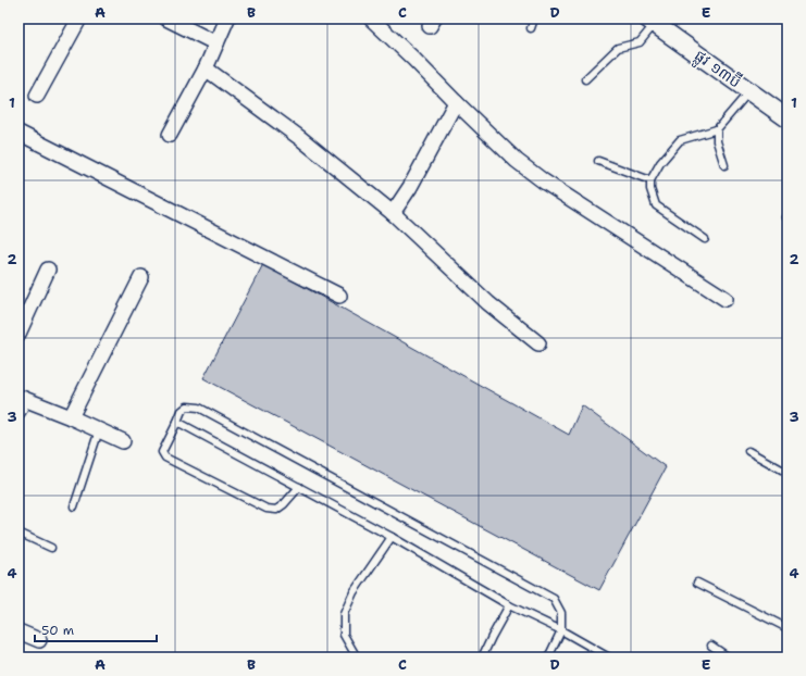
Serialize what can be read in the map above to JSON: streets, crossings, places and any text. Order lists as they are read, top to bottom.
{
  "streets": {
    "street": ["ផ្លូវ ១៣ប៊ី"]
  },
  "scale_bar": "50 m",
  "grid": {
    "columns": [
      "A",
      "B",
      "C",
      "D",
      "E"
    ],
    "rows": [
      "1",
      "2",
      "3",
      "4"
    ]
  }
}
